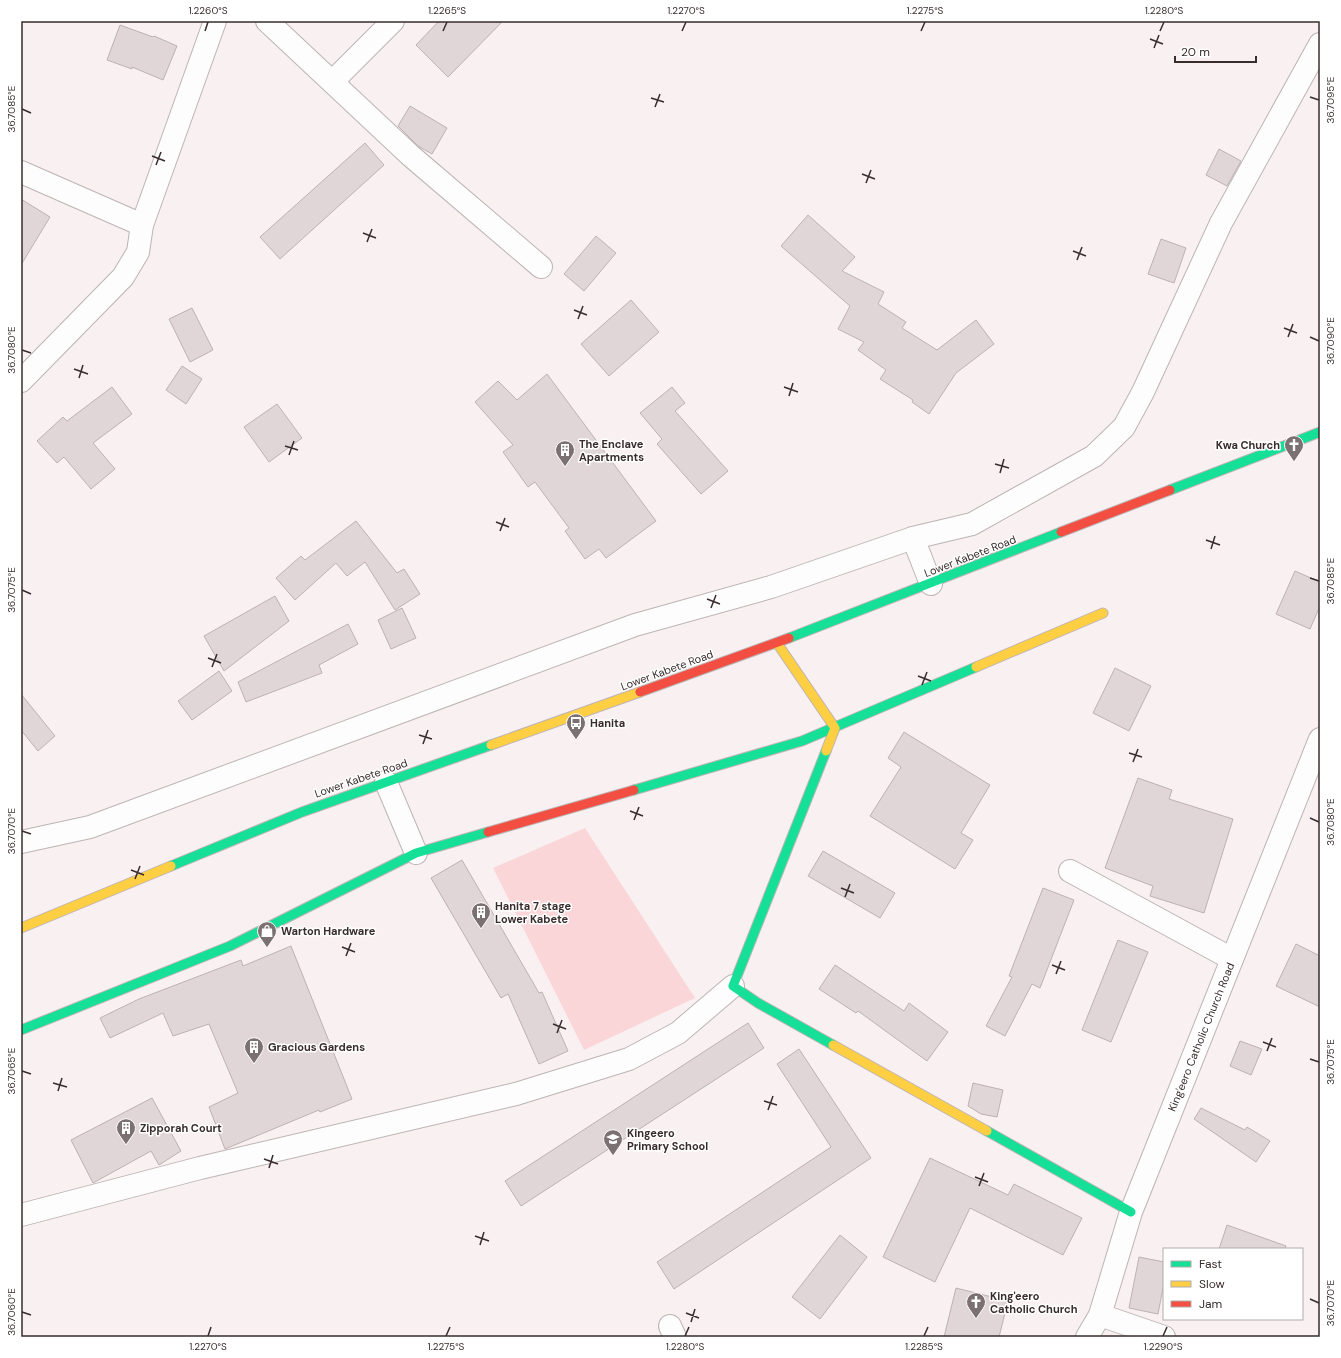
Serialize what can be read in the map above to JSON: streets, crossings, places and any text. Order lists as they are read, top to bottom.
{
  "streets": {
    "street": ["Lower Kabete Road", "King'eero Catholic Church Road"]
  },
  "places": {
    "church": ["Kwa Church", "King'eero Catholic Church"],
    "building": [
      "The Enclave Apartments",
      "Hanita 7 stage Lower Kabete",
      "Gracious Gardens",
      "Zipporah Court"
    ],
    "bus stop": ["Hanita"],
    "shop": ["Warton Hardware"],
    "school or university": ["Kingeero Primary School"]
  },
  "legend": ["Fast", "Slow", "Jam"],
  "scale_bar": "20 m",
  "coordinates": [
    "1.2260°S",
    "1.2265°S",
    "1.2270°S",
    "1.2275°S",
    "1.2280°S",
    "36.7095°E",
    "36.7085°E",
    "36.7090°E",
    "36.7080°E",
    "36.7075°E",
    "36.7070°E",
    "36.7065°E",
    "36.7060°E",
    "1.2285°S",
    "1.2290°S"
  ]
}
